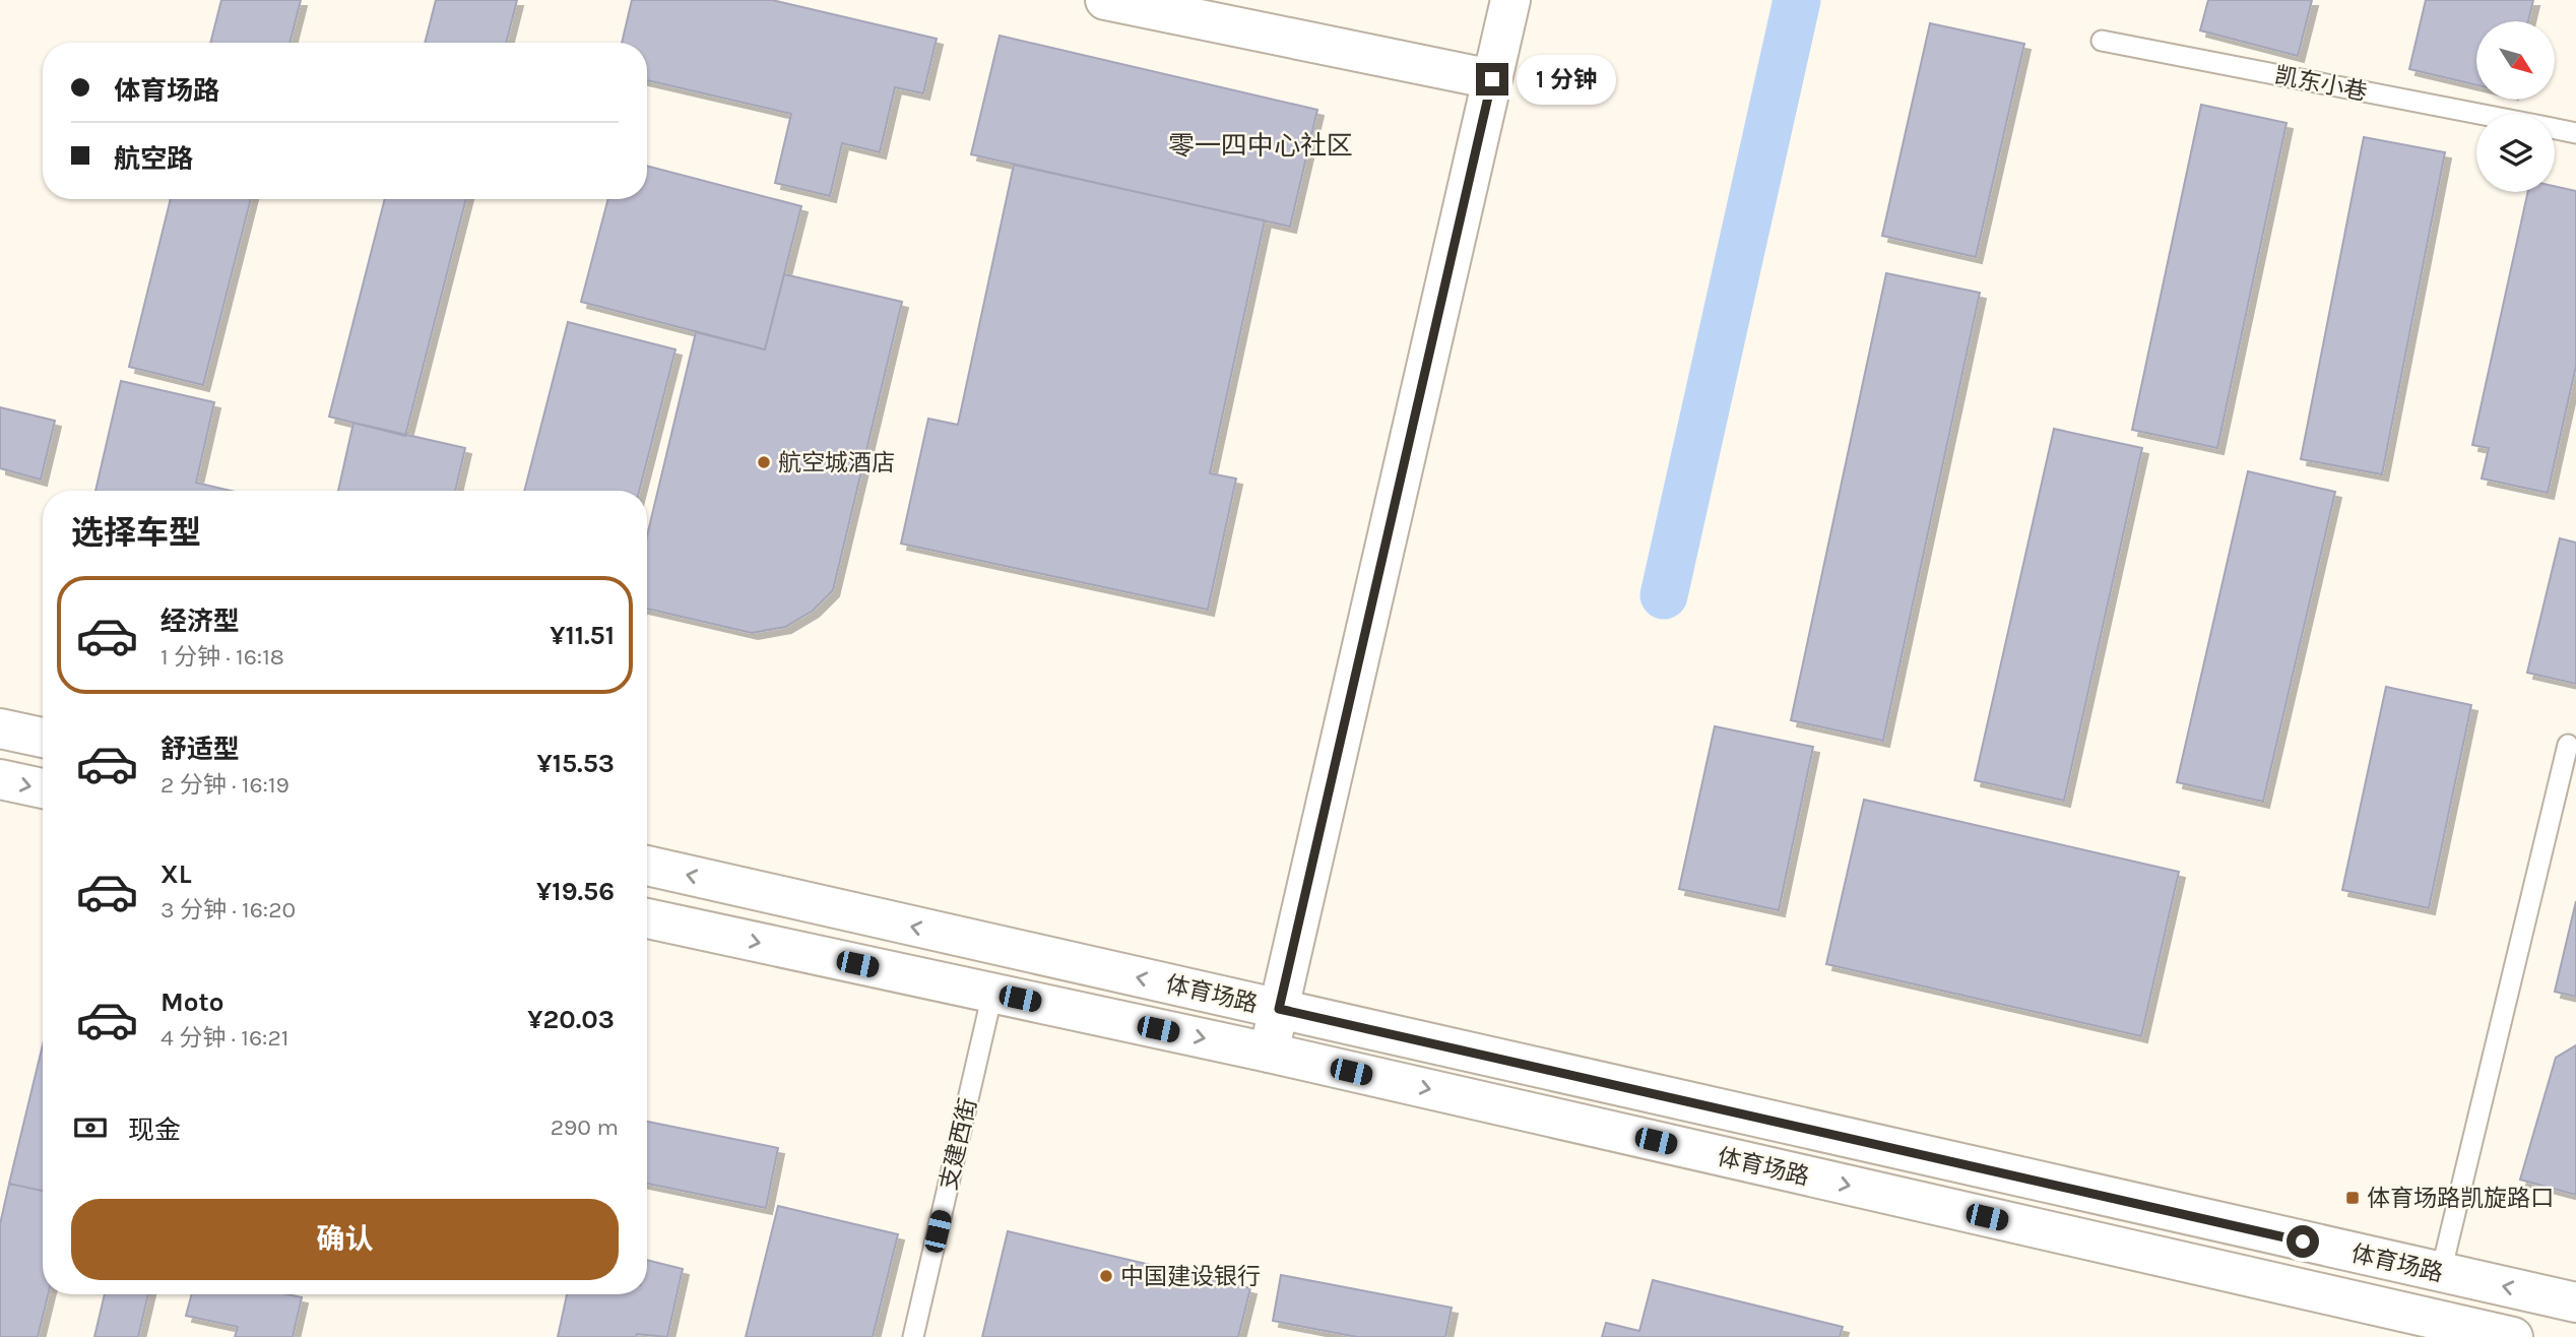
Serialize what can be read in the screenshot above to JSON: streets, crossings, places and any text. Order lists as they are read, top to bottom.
{
  "streets": {
    "main road": ["体育场路"],
    "lane": ["凯东小巷", "支建西街"]
  },
  "crossings": [
    ["体育场路", "支建西街"]
  ],
  "districts": ["零一四中心社区"],
  "places": {
    "other": ["航空城酒店", "中国建设银行"],
    "transit": ["体育场路凯旋路口"]
  },
  "north": "bottom right",
  "page": {
    "banner": ["体育场路", "航空路"],
    "bubble": "1 分钟",
    "heading": "选择车型",
    "list": [
      {
        "name": "经济型",
        "note": "1 分钟 · 16:18",
        "value": "¥11.51"
      },
      {
        "name": "舒适型",
        "note": "2 分钟 · 16:19",
        "value": "¥15.53"
      },
      {
        "name": "XL",
        "note": "3 分钟 · 16:20",
        "value": "¥19.56"
      },
      {
        "name": "Moto",
        "note": "4 分钟 · 16:21",
        "value": "¥20.03"
      }
    ],
    "pay": ["现金", "290 m"],
    "buttons": "确认"
  }
}
